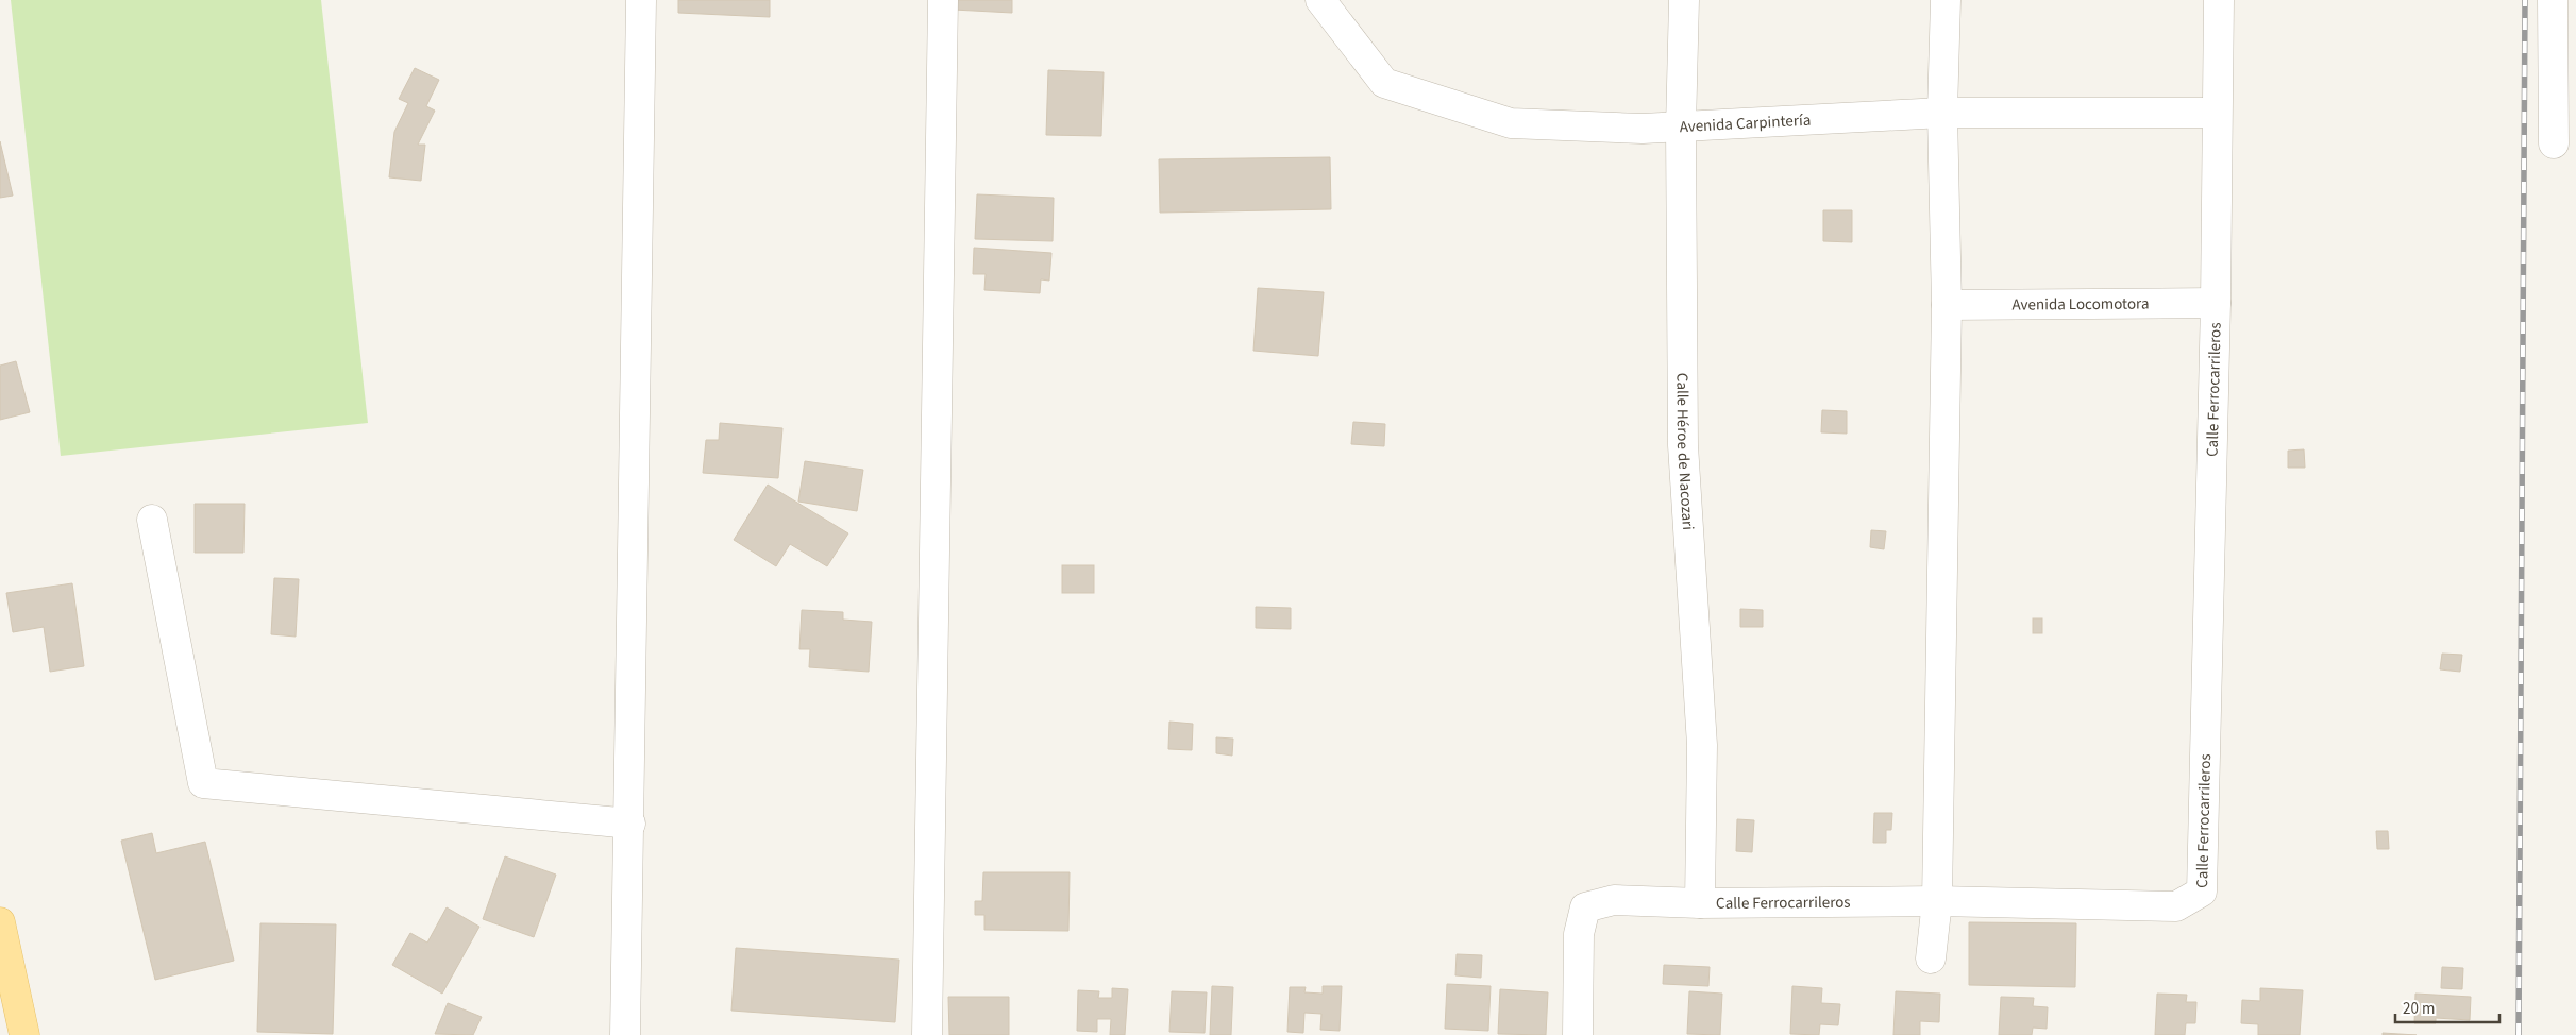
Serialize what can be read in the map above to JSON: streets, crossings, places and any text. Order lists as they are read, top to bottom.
{
  "streets": {
    "street": [
      "Avenida Carpintería",
      "Avenida Locomotora",
      "Calle Ferrocarrileros",
      "Calle Héroe de Nacozari"
    ]
  },
  "crossings": [
    ["Avenida Carpintería", "Calle Ferrocarrileros"],
    ["Avenida Carpintería", "Calle Héroe de Nacozari"],
    ["Avenida Locomotora", "Calle Ferrocarrileros"],
    ["Calle Ferrocarrileros", "Calle Héroe de Nacozari"]
  ],
  "scale_bar": "20 m"
}
